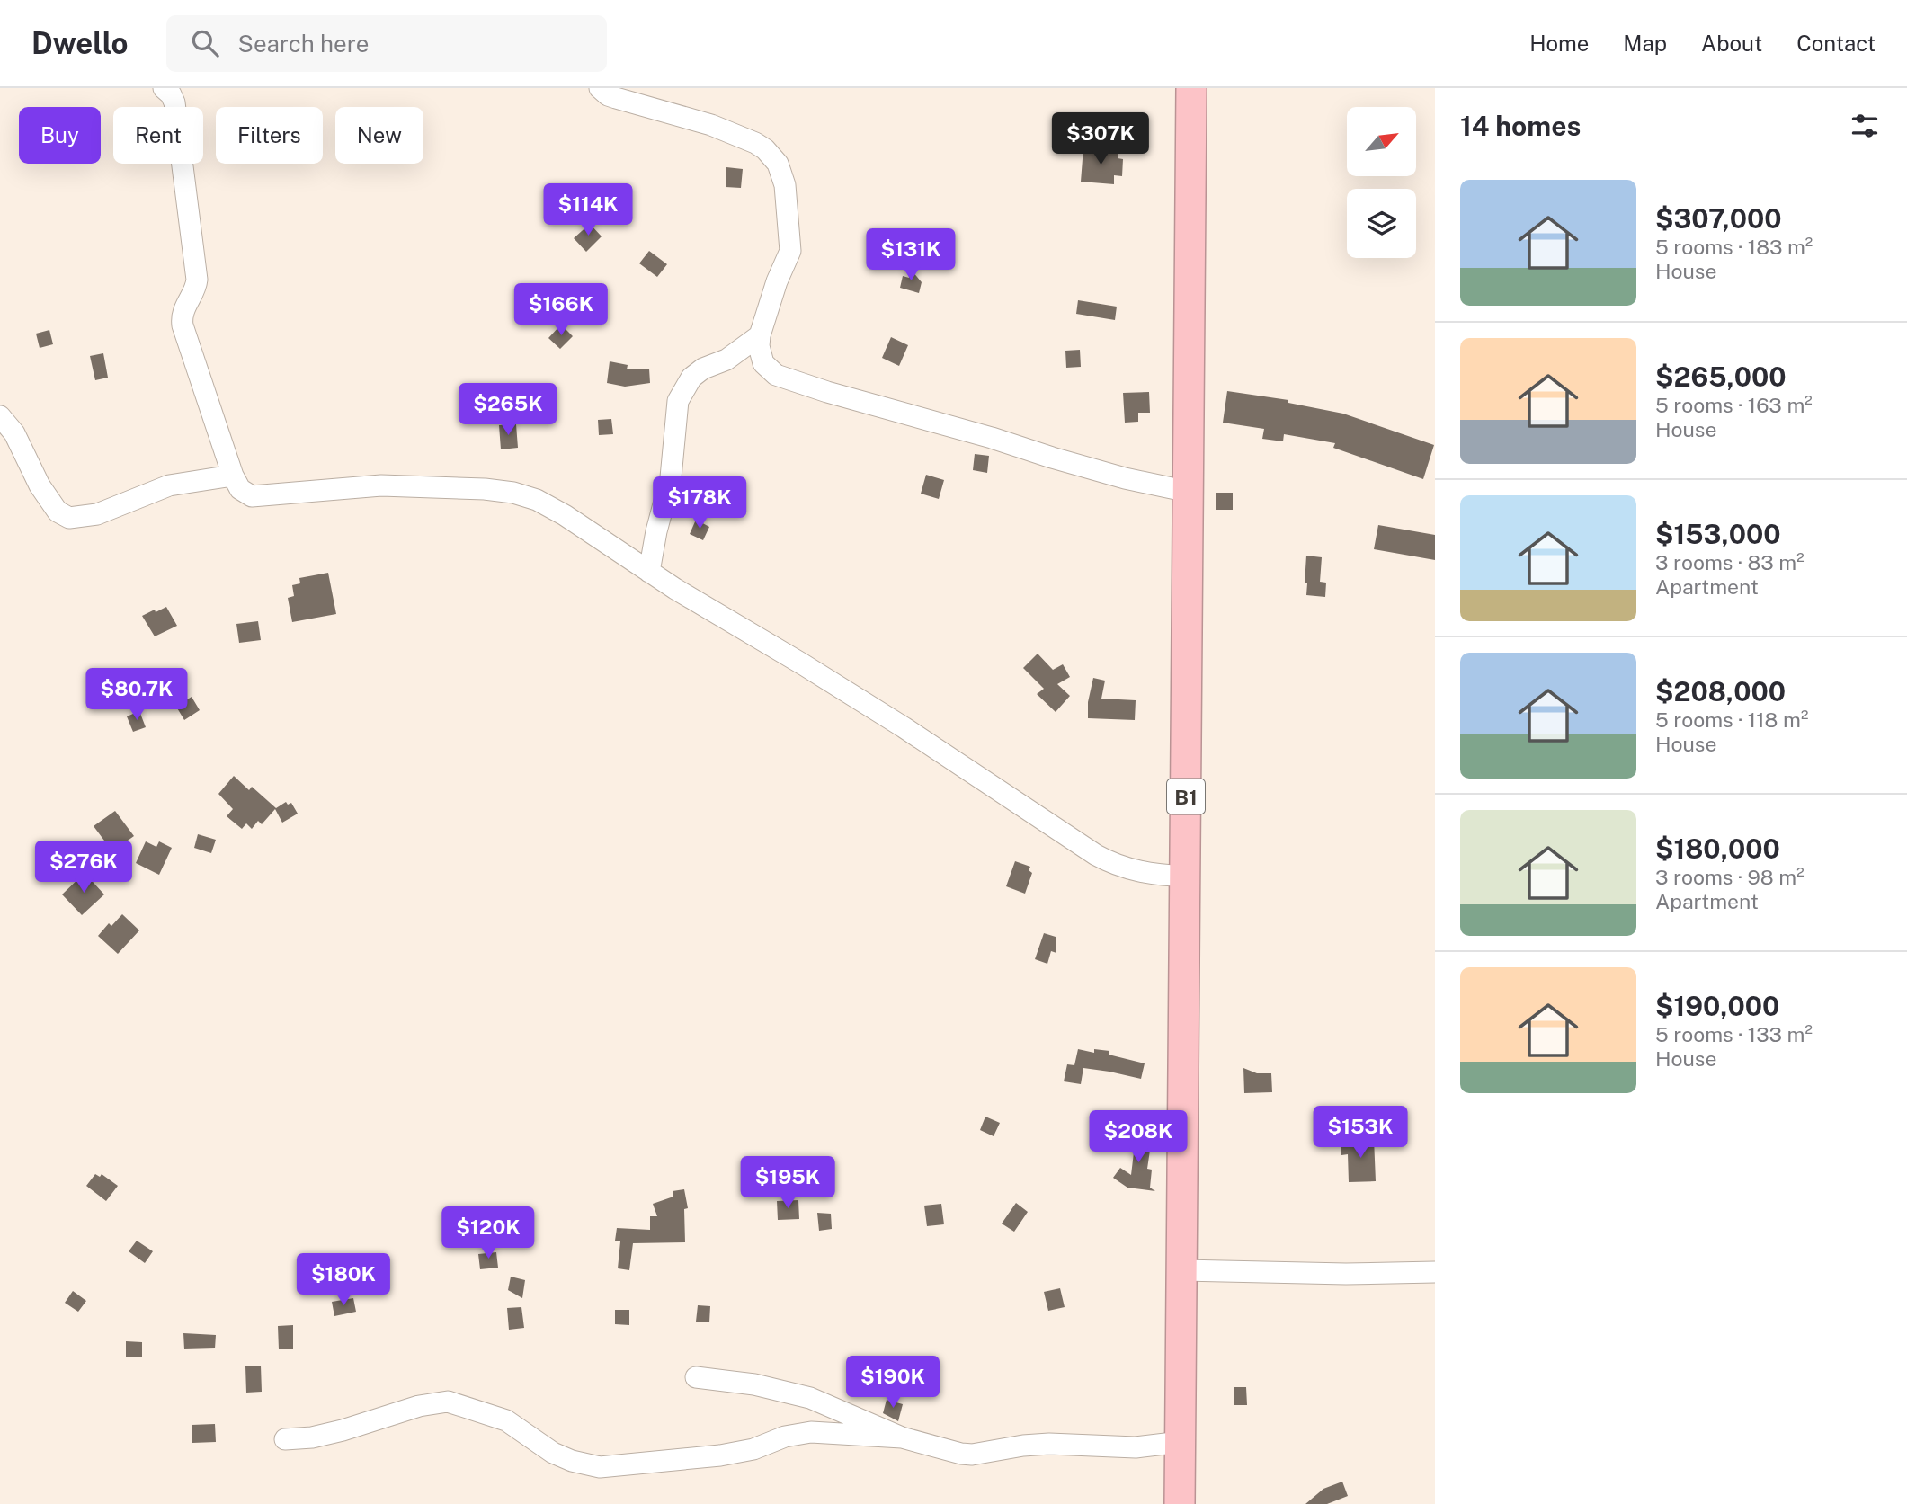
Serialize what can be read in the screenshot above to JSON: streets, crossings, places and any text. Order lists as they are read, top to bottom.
{
  "streets": {
    "highway": ["B1"]
  },
  "north": "top right",
  "page": {
    "header": "Dwello",
    "search": "Search here",
    "nav": [
      "Home",
      "Map",
      "About",
      "Contact"
    ],
    "heading": "14 homes",
    "chip": [
      "Buy",
      "Rent",
      "Filters",
      "New"
    ],
    "price": [
      "$307K",
      "$114K",
      "$131K",
      "$166K",
      "$265K",
      "$178K",
      "$80.7K",
      "$276K",
      "$153K",
      "$208K",
      "$195K",
      "$120K",
      "$180K",
      "$190K"
    ],
    "list": [
      {
        "name": "$307,000",
        "note": "5 rooms · 183 m² · House"
      },
      {
        "name": "$265,000",
        "note": "5 rooms · 163 m² · House"
      },
      {
        "name": "$153,000",
        "note": "3 rooms · 83 m² · Apartment"
      },
      {
        "name": "$208,000",
        "note": "5 rooms · 118 m² · House"
      },
      {
        "name": "$180,000",
        "note": "3 rooms · 98 m² · Apartment"
      },
      {
        "name": "$190,000",
        "note": "5 rooms · 133 m² · House"
      }
    ]
  }
}
